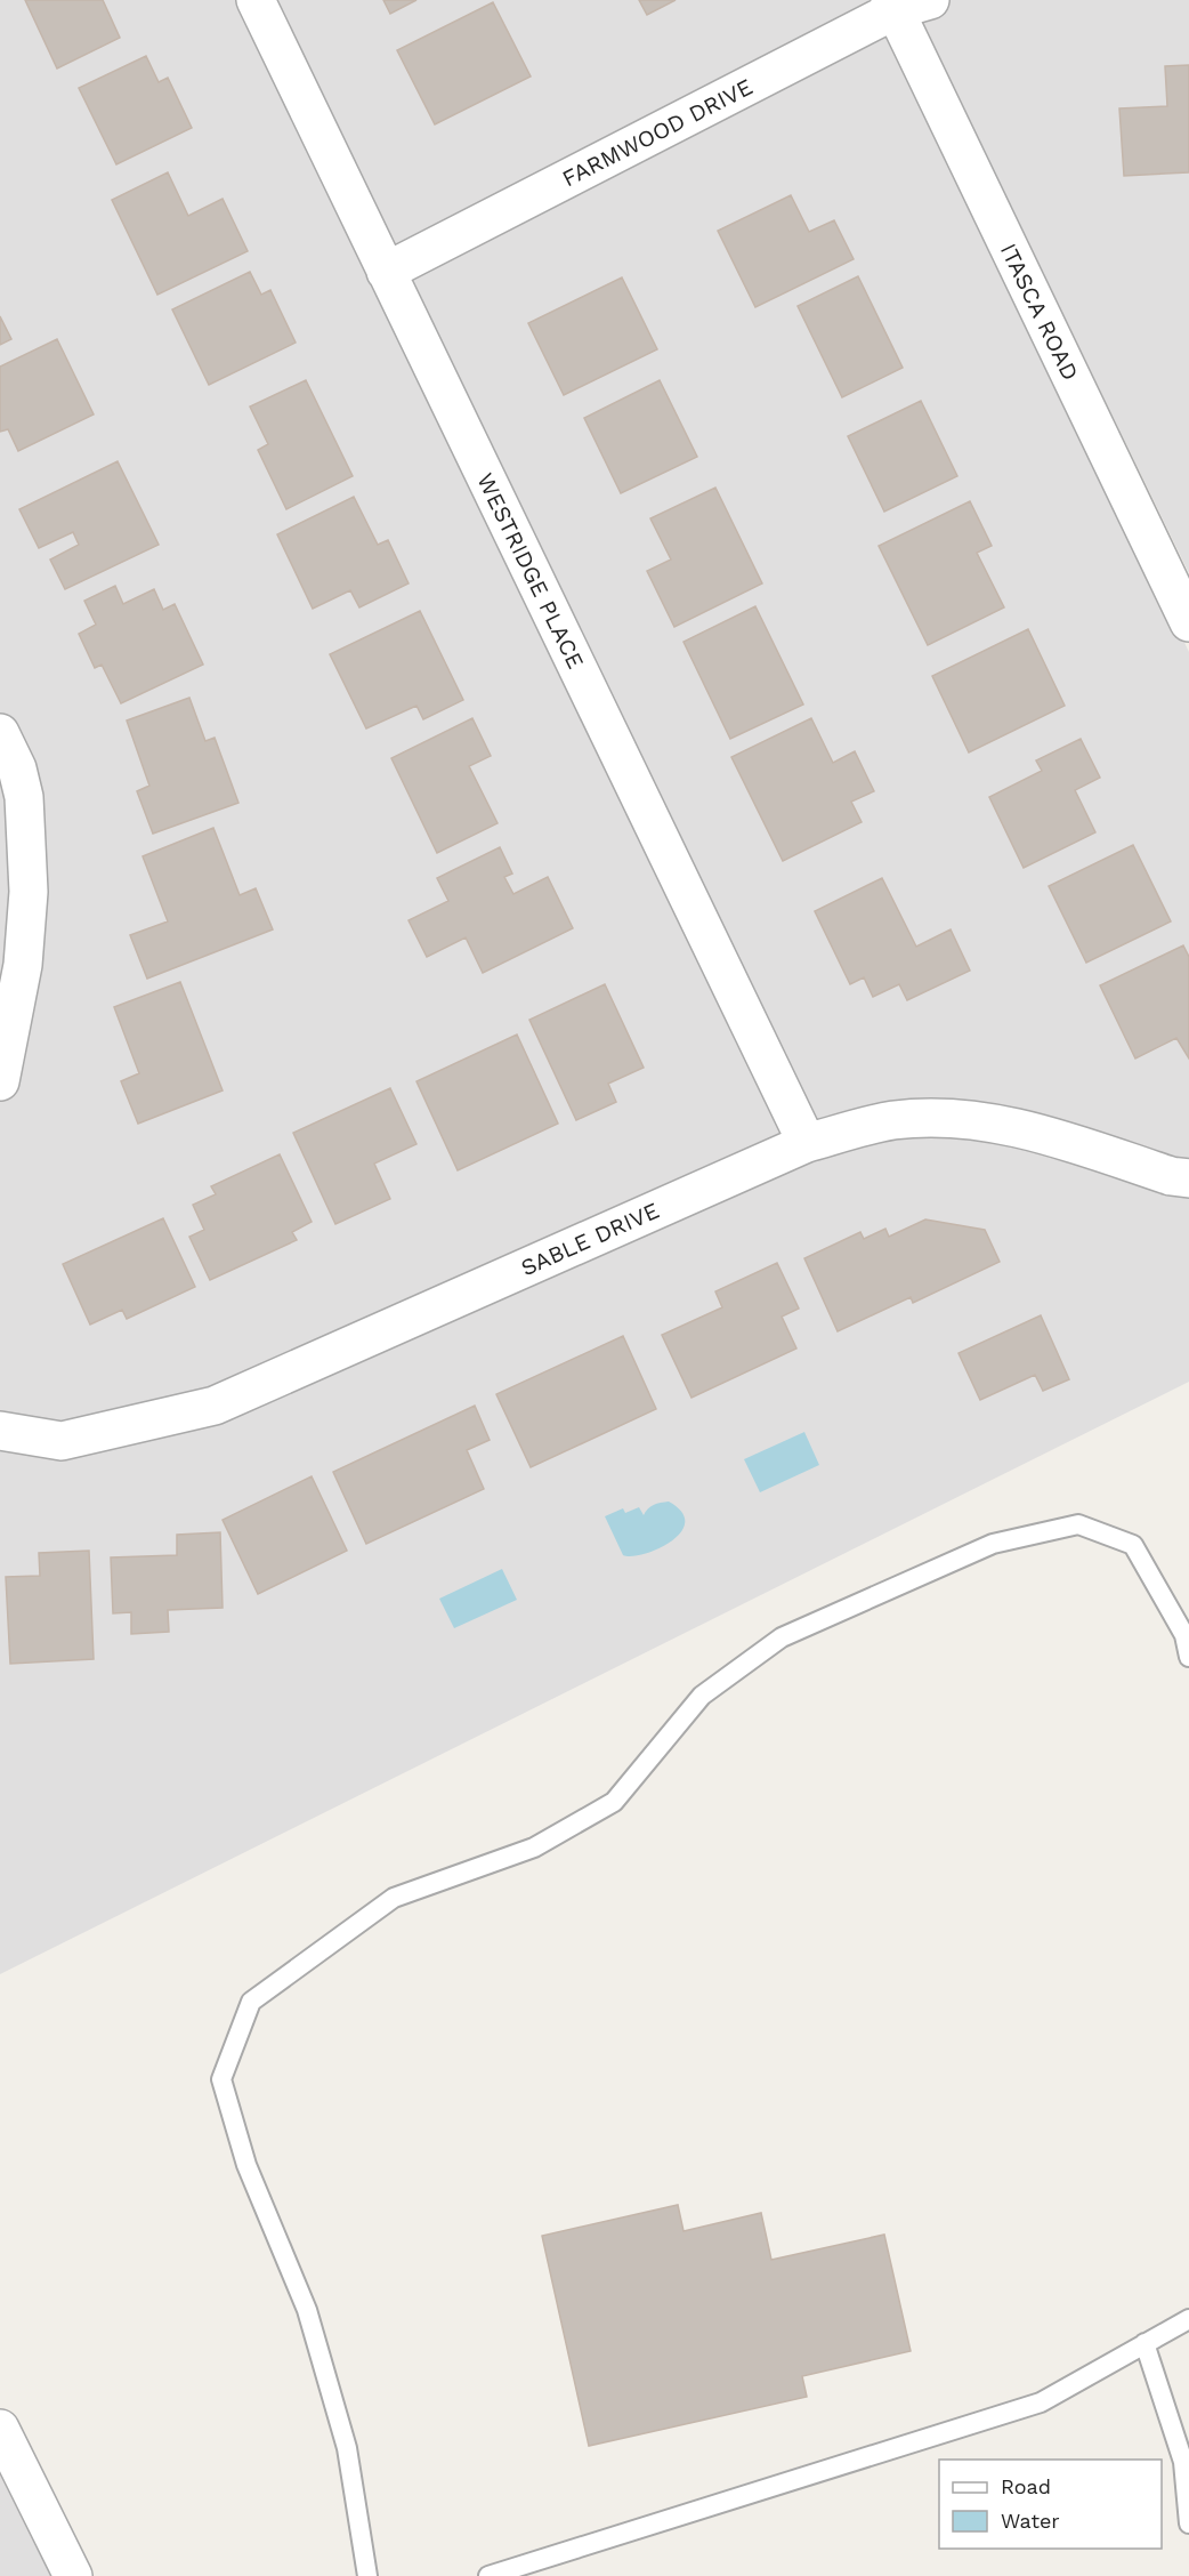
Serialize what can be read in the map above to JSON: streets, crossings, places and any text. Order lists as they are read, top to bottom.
{
  "streets": {
    "street": [
      "FARMWOOD DRIVE",
      "ITASCA ROAD",
      "WESTRIDGE PLACE",
      "SABLE DRIVE"
    ]
  },
  "crossings": [
    ["FARMWOOD DRIVE", "ITASCA ROAD"],
    ["FARMWOOD DRIVE", "WESTRIDGE PLACE"],
    ["WESTRIDGE PLACE", "SABLE DRIVE"]
  ],
  "legend": ["Road", "Water"]
}
